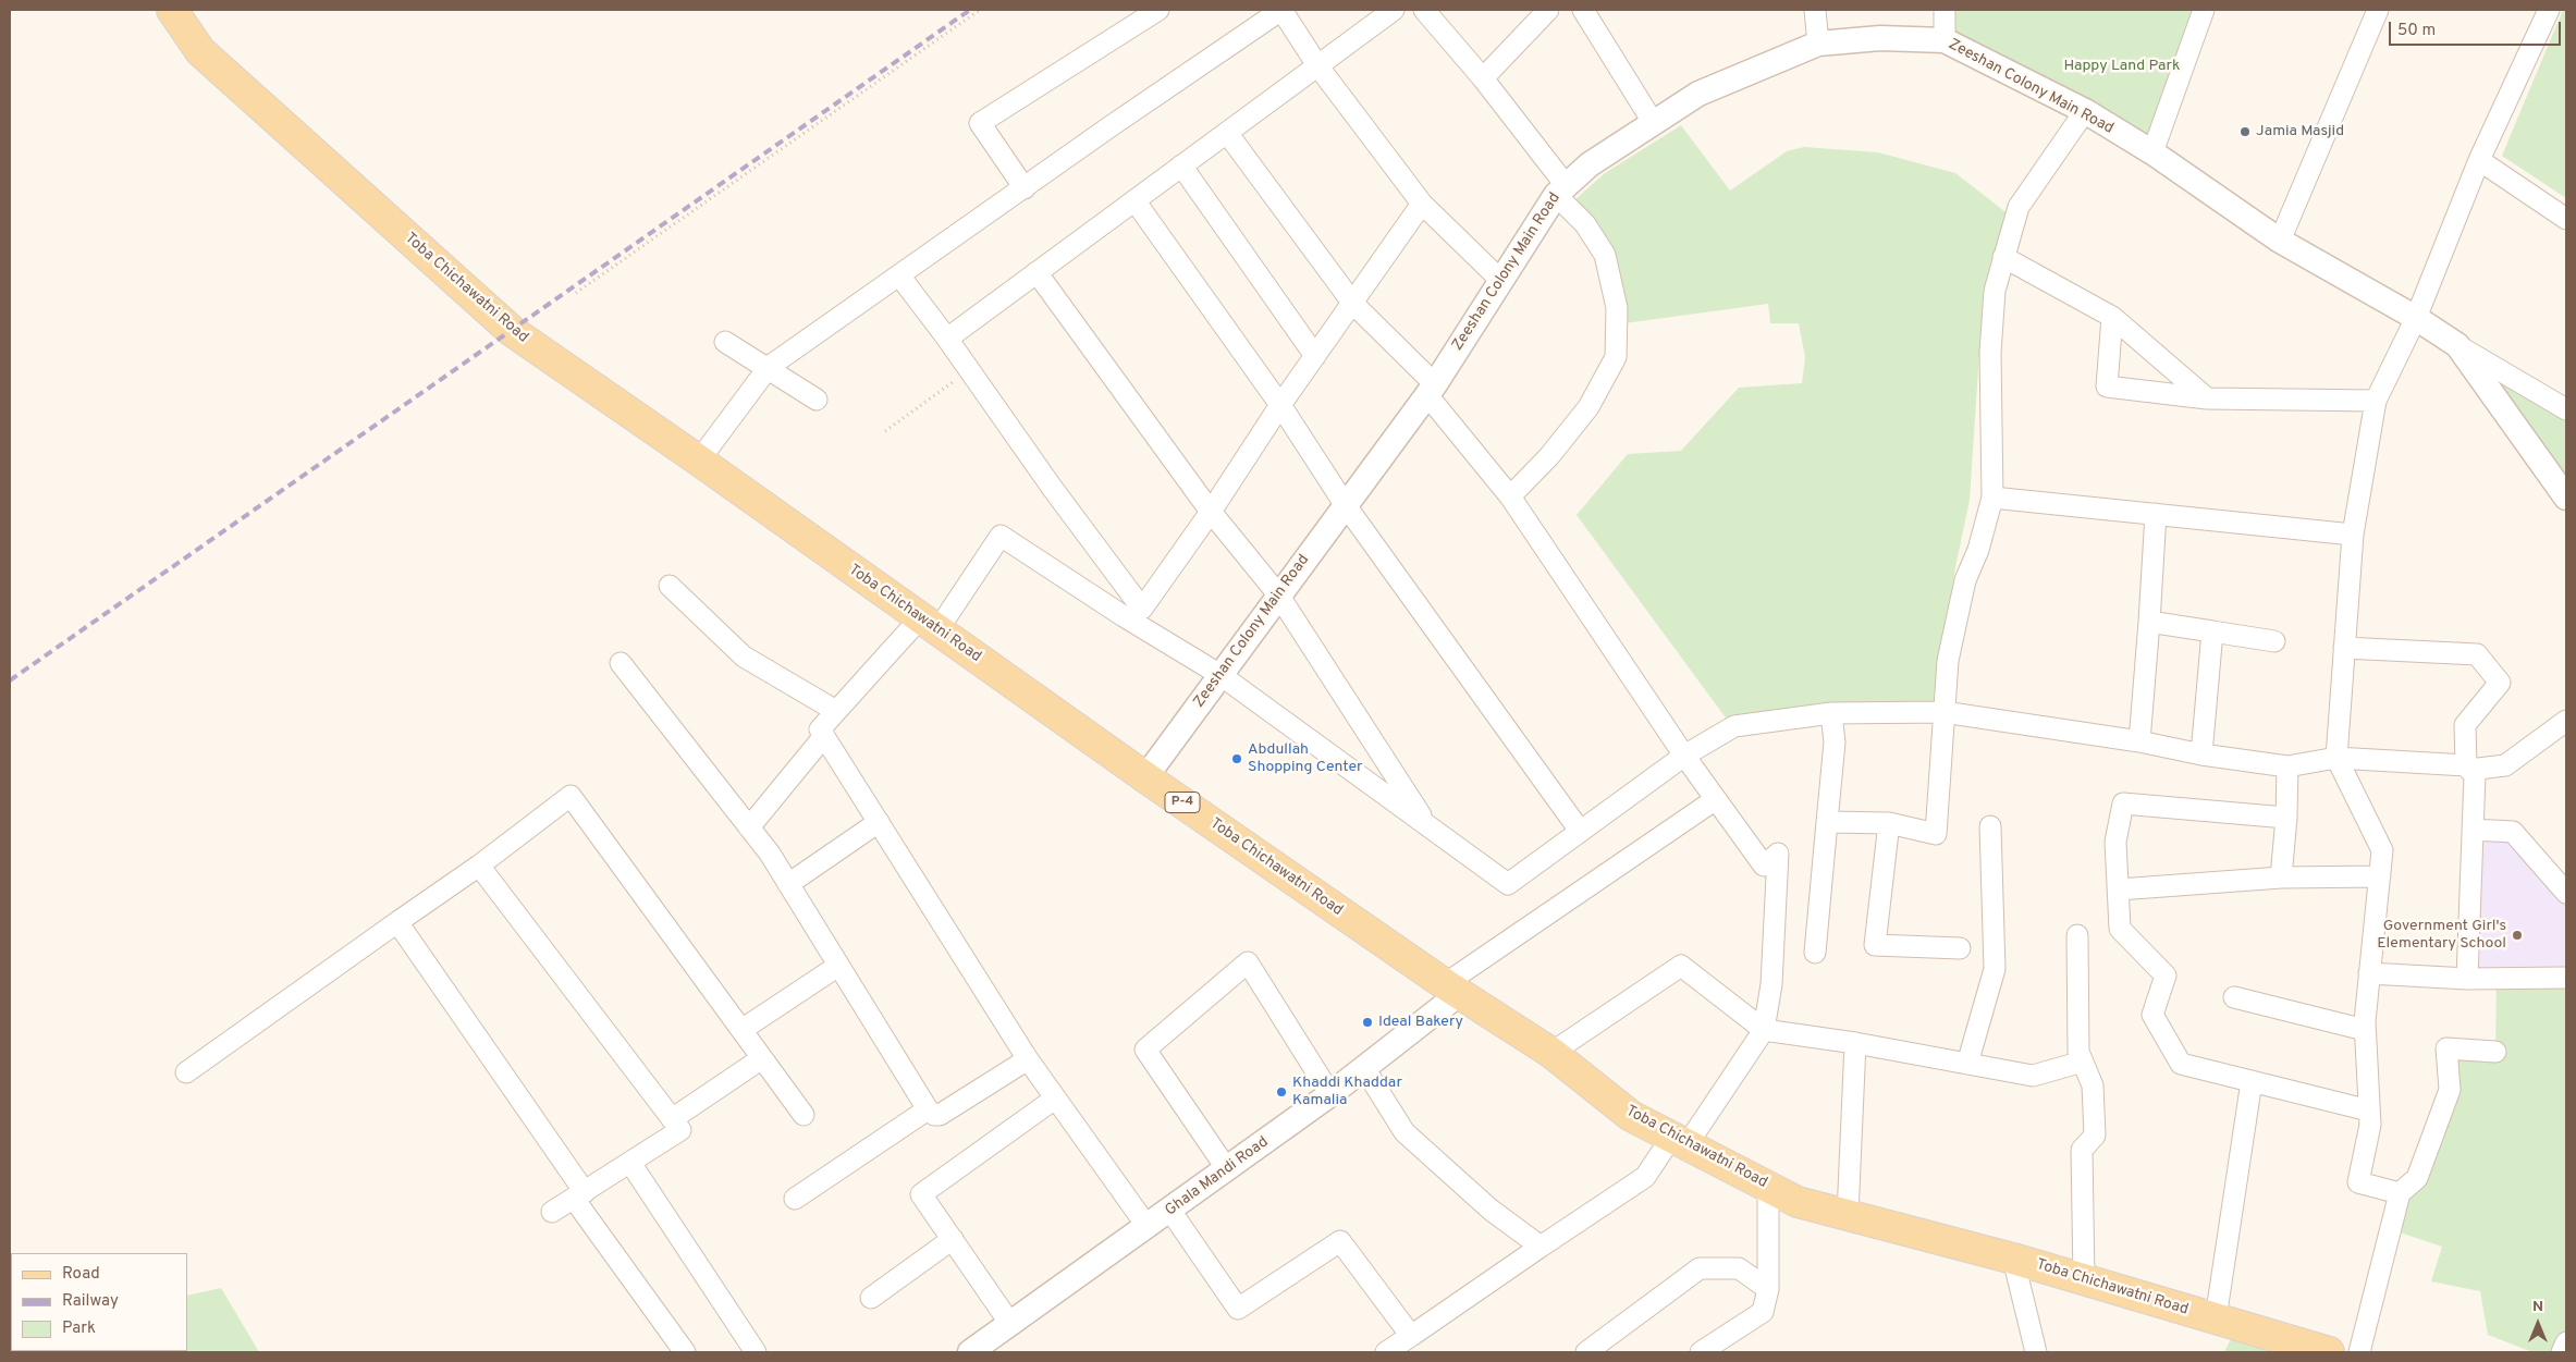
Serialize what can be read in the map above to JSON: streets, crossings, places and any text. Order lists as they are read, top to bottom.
{
  "streets": {
    "main road": ["Toba Chichawatni Road", "P-4"],
    "street": ["Zeeshan Colony Main Road", "Ghala Mandi Road"]
  },
  "crossings": [
    ["Zeeshan Colony Main Road", "Toba Chichawatni Road"],
    ["Toba Chichawatni Road", "Ghala Mandi Road"]
  ],
  "parks": ["Happy Land Park"],
  "places": [
    "Jamia Masjid",
    "Abdullah Shopping Center",
    "Government Girl's Elementary School",
    "Ideal Bakery",
    "Khaddi Khaddar Kamalia"
  ],
  "legend": ["Road", "Railway", "Park"],
  "scale_bar": "50 m",
  "north": "top"
}
